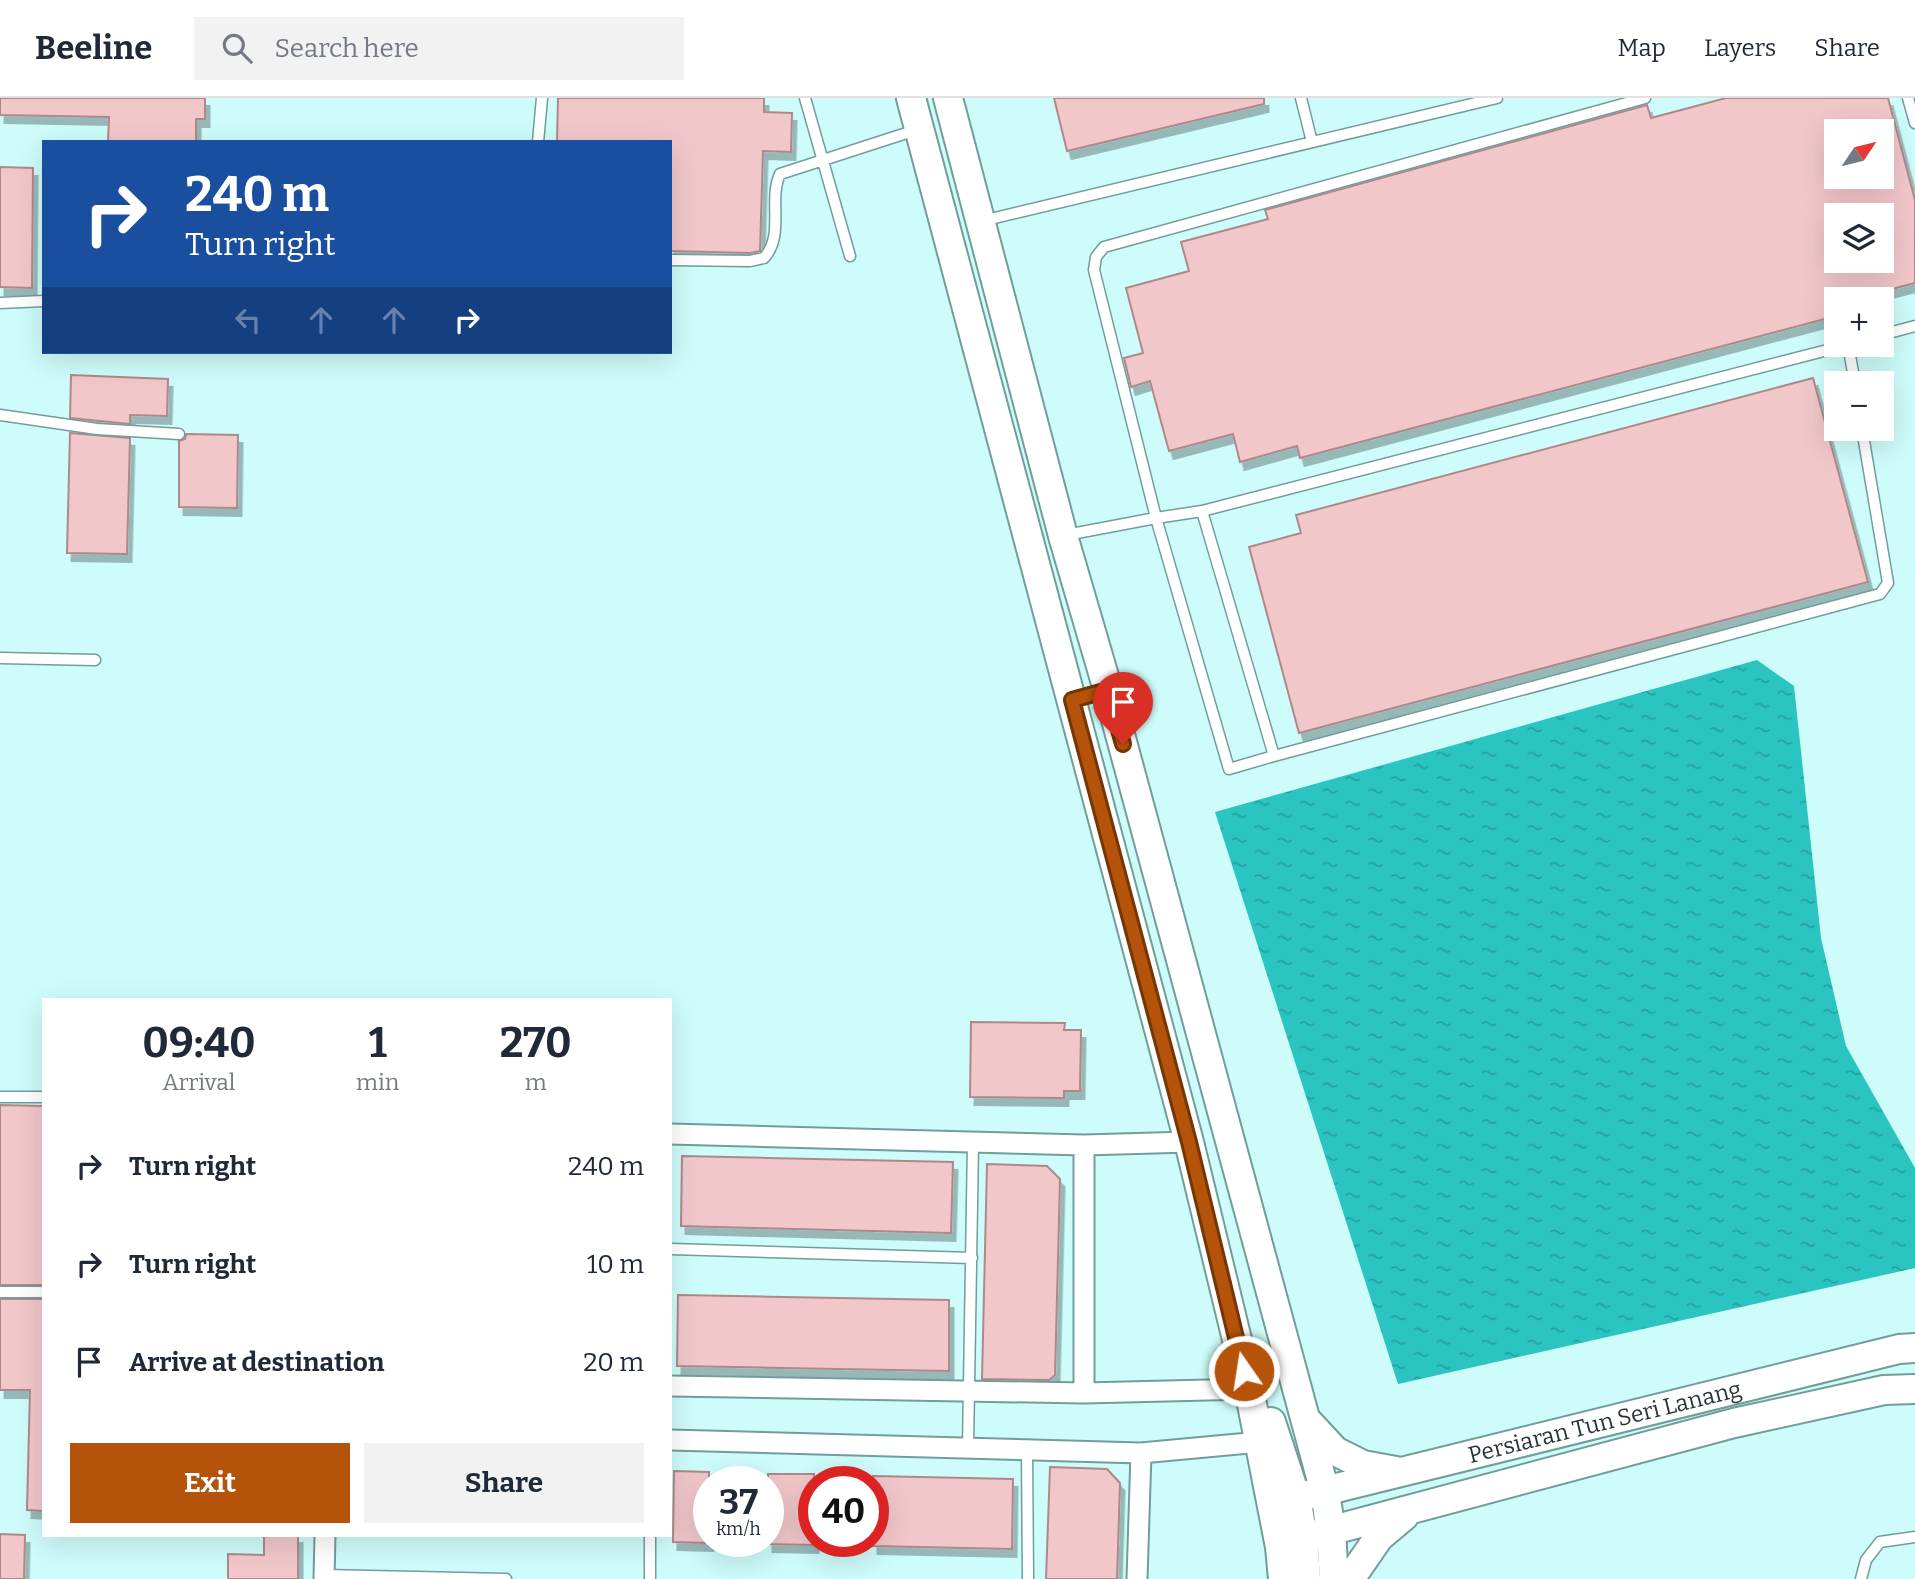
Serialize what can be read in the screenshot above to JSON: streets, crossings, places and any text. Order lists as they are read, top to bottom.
{
  "streets": {
    "street": ["Persiaran Tun Seri Lanang"]
  },
  "north": "top right",
  "page": {
    "header": "Beeline",
    "search": "Search here",
    "nav": ["Map", "Layers", "Share"],
    "map_buttons": ["+", "−"],
    "turn": ["240 m", "Turn right"],
    "eta": [
      "09:40",
      "Arrival",
      "1",
      "min",
      "270",
      "m"
    ],
    "list": [
      {
        "name": "Turn right",
        "value": "240 m"
      },
      {
        "name": "Turn right",
        "value": "10 m"
      },
      {
        "name": "Arrive at destination",
        "value": "20 m"
      }
    ],
    "buttons": ["Exit", "Share"],
    "speed": "37 km/h",
    "limit": "40"
  }
}
